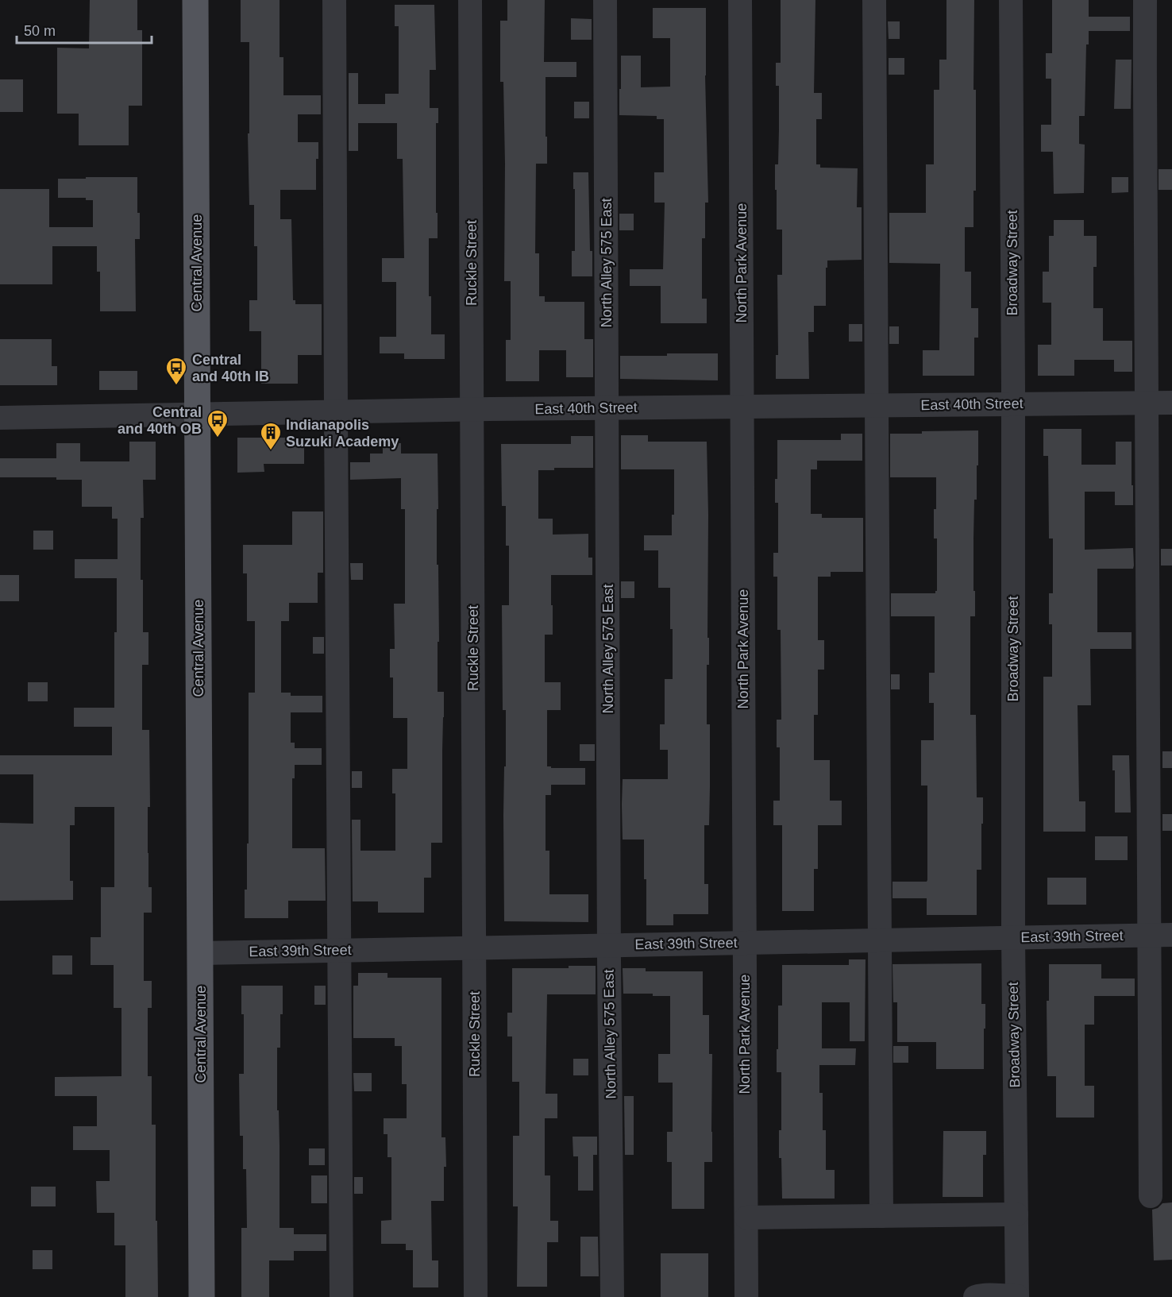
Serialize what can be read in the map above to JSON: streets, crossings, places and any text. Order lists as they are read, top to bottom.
{
  "streets": {
    "main road": ["Central Avenue"],
    "street": [
      "Ruckle Street",
      "North Alley 575 East",
      "North Park Avenue",
      "Broadway Street",
      "East 40th Street",
      "East 39th Street"
    ]
  },
  "crossings": [
    ["Central Avenue", "East 40th Street"],
    ["Central Avenue", "East 39th Street"],
    ["Ruckle Street", "East 40th Street"],
    ["Ruckle Street", "East 39th Street"],
    ["North Alley 575 East", "East 40th Street"],
    ["North Alley 575 East", "East 39th Street"],
    ["North Park Avenue", "East 40th Street"],
    ["North Park Avenue", "East 39th Street"],
    ["Broadway Street", "East 40th Street"],
    ["Broadway Street", "East 39th Street"]
  ],
  "places": {
    "bus stop": ["Central and 40th IB", "Central and 40th OB"],
    "building": ["Indianapolis Suzuki Academy"]
  },
  "scale_bar": "50 m"
}
